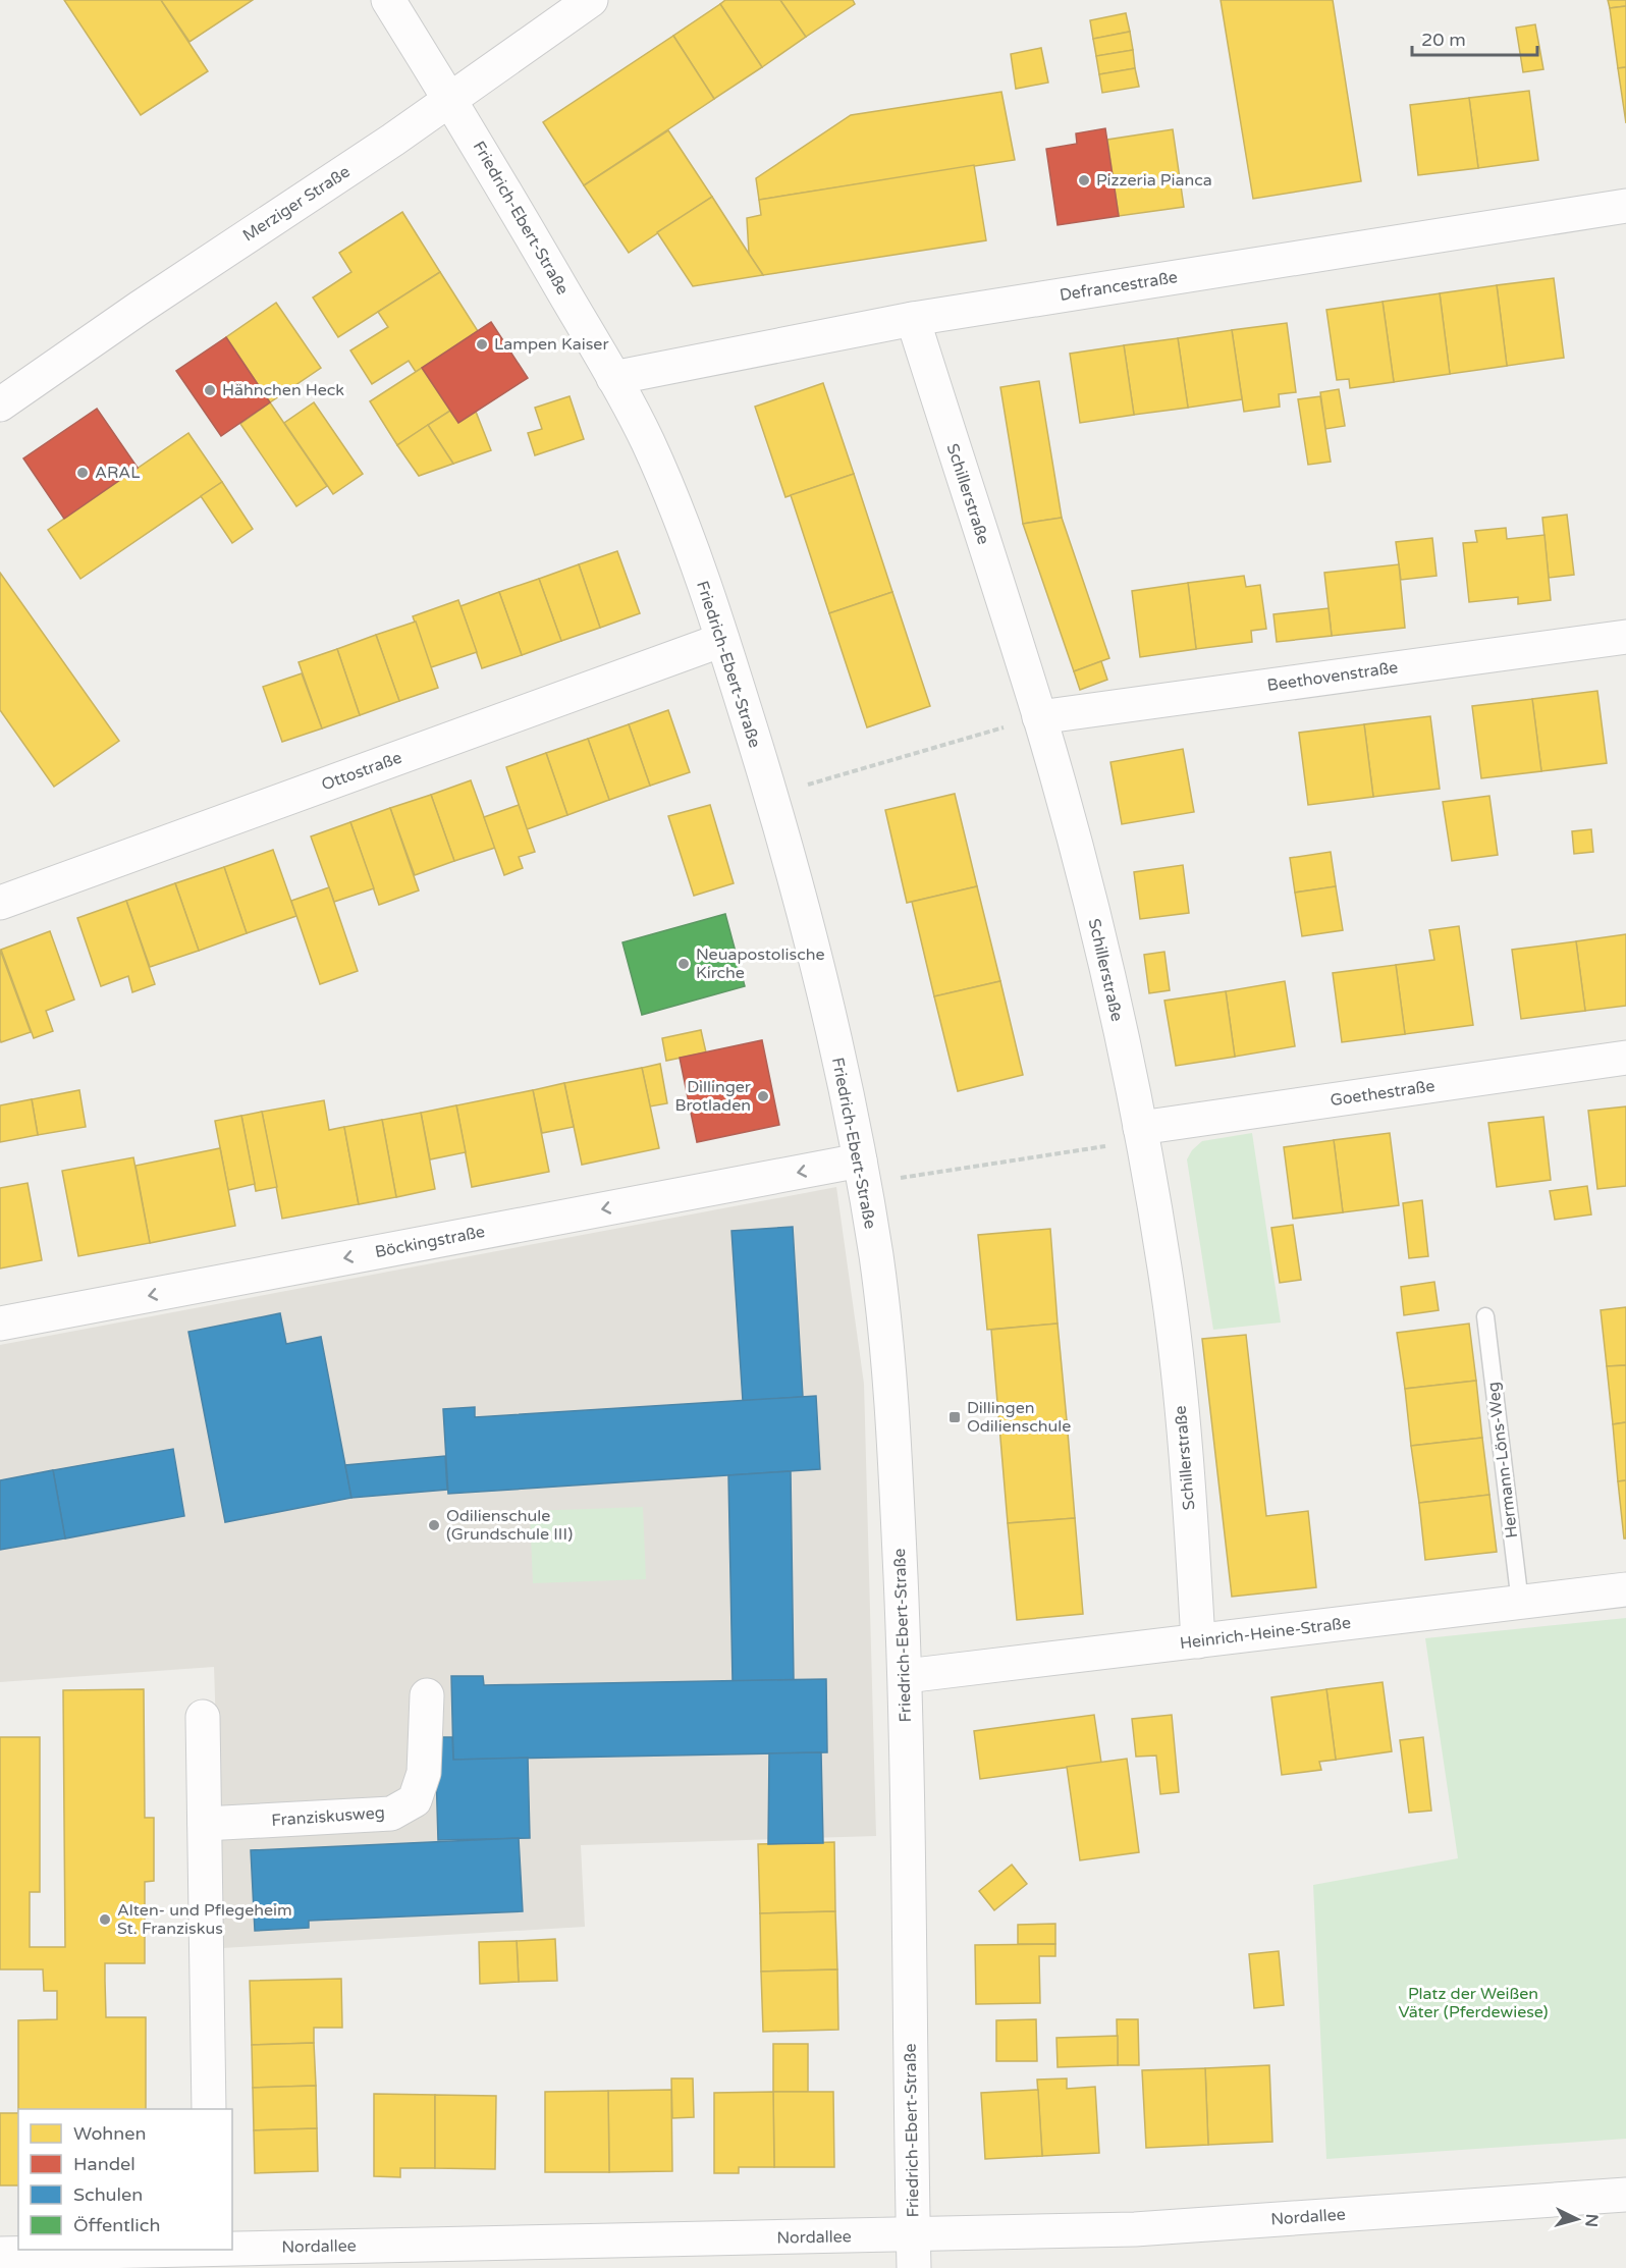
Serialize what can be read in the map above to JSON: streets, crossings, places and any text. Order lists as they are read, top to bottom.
{
  "streets": {
    "street": [
      "Merziger Straße",
      "Friedrich-Ebert-Straße",
      "Defrancestraße",
      "Schillerstraße",
      "Beethovenstraße",
      "Ottostraße",
      "Goethestraße",
      "Böckingstraße",
      "Heinrich-Heine-Straße",
      "Franziskusweg",
      "Nordallee"
    ],
    "lane": ["Hermann-Löns-Weg"]
  },
  "crossings": [
    ["Merziger Straße", "Friedrich-Ebert-Straße"],
    ["Friedrich-Ebert-Straße", "Defrancestraße"],
    ["Friedrich-Ebert-Straße", "Ottostraße"],
    ["Friedrich-Ebert-Straße", "Böckingstraße"],
    ["Friedrich-Ebert-Straße", "Heinrich-Heine-Straße"],
    ["Friedrich-Ebert-Straße", "Nordallee"],
    ["Defrancestraße", "Schillerstraße"],
    ["Schillerstraße", "Beethovenstraße"],
    ["Schillerstraße", "Goethestraße"],
    ["Schillerstraße", "Heinrich-Heine-Straße"],
    ["Hermann-Löns-Weg", "Heinrich-Heine-Straße"]
  ],
  "one_way": ["Böckingstraße"],
  "parks": ["Platz der Weißen Väter (Pferdewiese)"],
  "places": {
    "other": [
      "Pizzeria Pianca",
      "Lampen Kaiser",
      "Hähnchen Heck",
      "ARAL",
      "Neuapostolische Kirche",
      "Dillinger Brotladen",
      "Odilienschule (Grundschule III)",
      "Alten- und Pflegeheim St. Franziskus"
    ],
    "transit": ["Dillingen Odilienschule"]
  },
  "legend": [
    "Wohnen",
    "Handel",
    "Schulen",
    "Öffentlich"
  ],
  "scale_bar": "20 m",
  "north": "right"
}
